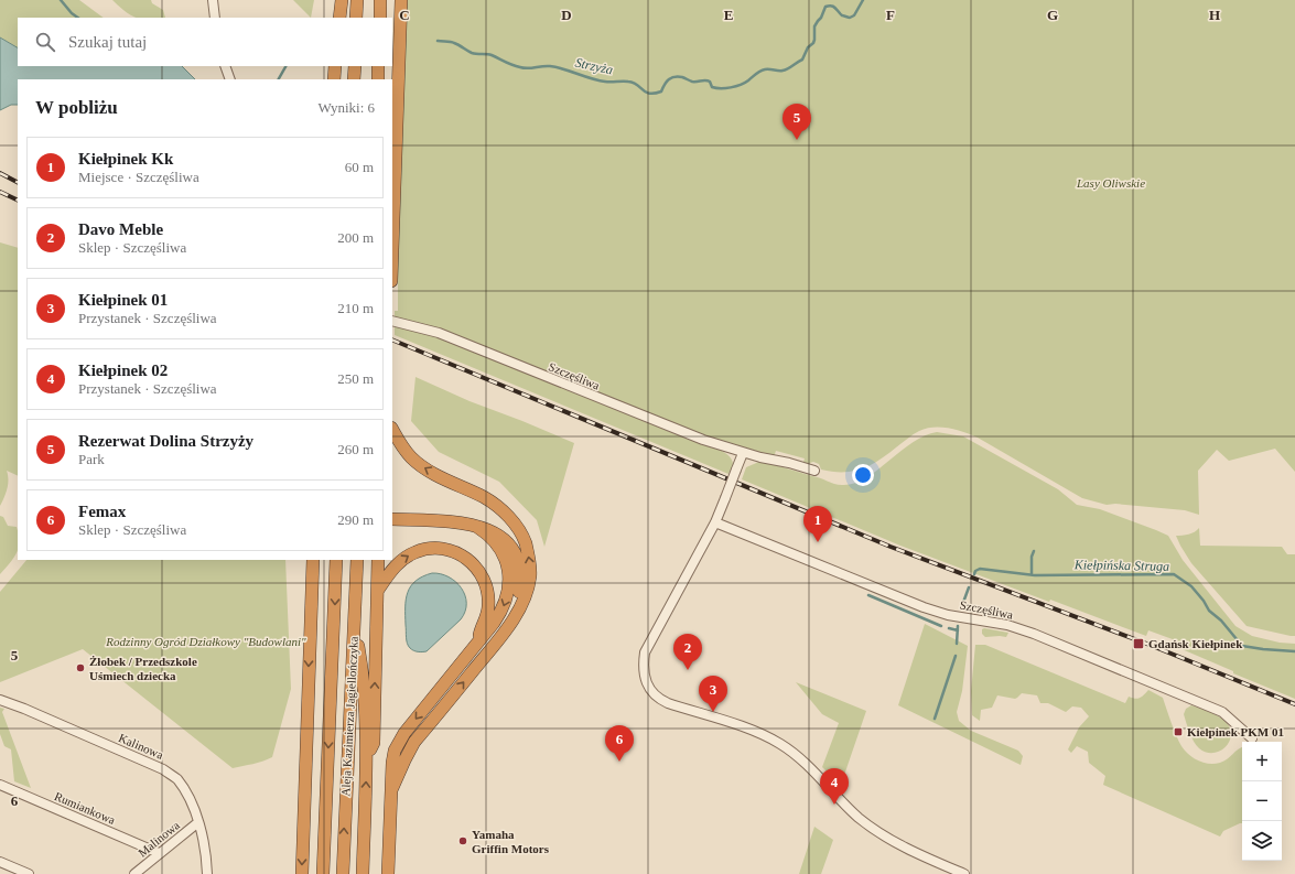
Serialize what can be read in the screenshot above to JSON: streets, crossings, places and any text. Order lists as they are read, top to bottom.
{
  "streets": {
    "highway": ["Aleja Kazimierza Jagiellończyka"],
    "street": [
      "Szczęśliwa",
      "Kalinowa",
      "Rumiankowa",
      "Malinowa"
    ]
  },
  "crossings": [
    ["Kalinowa", "Malinowa"],
    ["Rumiankowa", "Malinowa"]
  ],
  "water": ["Strzyża", "Kiełpińska Struga"],
  "parks": ["Lasy Oliwskie", "Rodzinny Ogród Działkowy \"Budowlani\""],
  "places": {
    "transit": ["Gdańsk Kiełpinek", "Kiełpinek PKM 01"],
    "other": ["Żłobek / Przedszkole Uśmiech dziecka", "Yamaha Griffin Motors"]
  },
  "page": {
    "search": "Szukaj tutaj",
    "heading": ["W pobliżu", "Wyniki: 6"],
    "pins": [
      "5",
      "1",
      "2",
      "3",
      "6",
      "4"
    ],
    "list": [
      {
        "mark": "1",
        "name": "Kiełpinek Kk",
        "note": "Miejsce · Szczęśliwa",
        "value": "60 m"
      },
      {
        "mark": "2",
        "name": "Davo Meble",
        "note": "Sklep · Szczęśliwa",
        "value": "200 m"
      },
      {
        "mark": "3",
        "name": "Kiełpinek 01",
        "note": "Przystanek · Szczęśliwa",
        "value": "210 m"
      },
      {
        "mark": "4",
        "name": "Kiełpinek 02",
        "note": "Przystanek · Szczęśliwa",
        "value": "250 m"
      },
      {
        "mark": "5",
        "name": "Rezerwat Dolina Strzyży",
        "note": "Park",
        "value": "260 m"
      },
      {
        "mark": "6",
        "name": "Femax",
        "note": "Sklep · Szczęśliwa",
        "value": "290 m"
      }
    ],
    "map_buttons": ["+", "−"]
  },
  "grid": {
    "columns": [
      "C",
      "D",
      "E",
      "F",
      "G",
      "H"
    ],
    "rows": ["5", "6"]
  }
}
